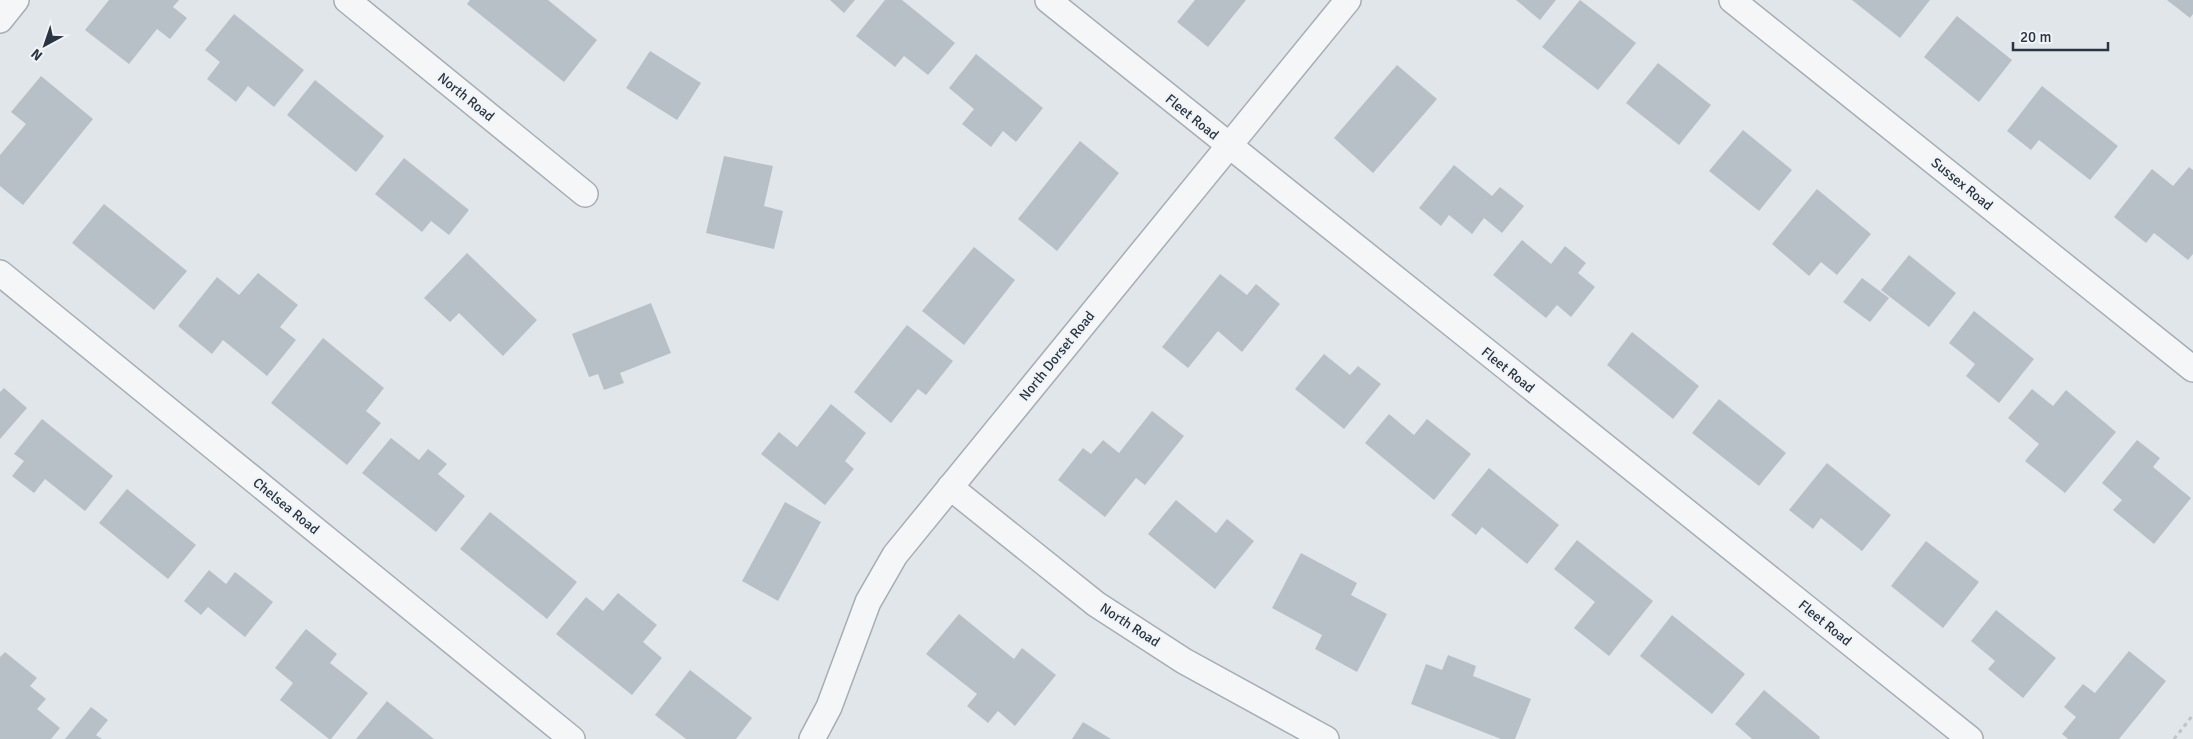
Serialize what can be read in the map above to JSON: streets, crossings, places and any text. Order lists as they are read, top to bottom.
{
  "streets": {
    "street": [
      "North Road",
      "Fleet Road",
      "Sussex Road",
      "North Dorset Road",
      "Chelsea Road"
    ]
  },
  "crossings": [
    ["North Road", "North Dorset Road"],
    ["Fleet Road", "North Dorset Road"]
  ],
  "scale_bar": "20 m",
  "north": "bottom left"
}
